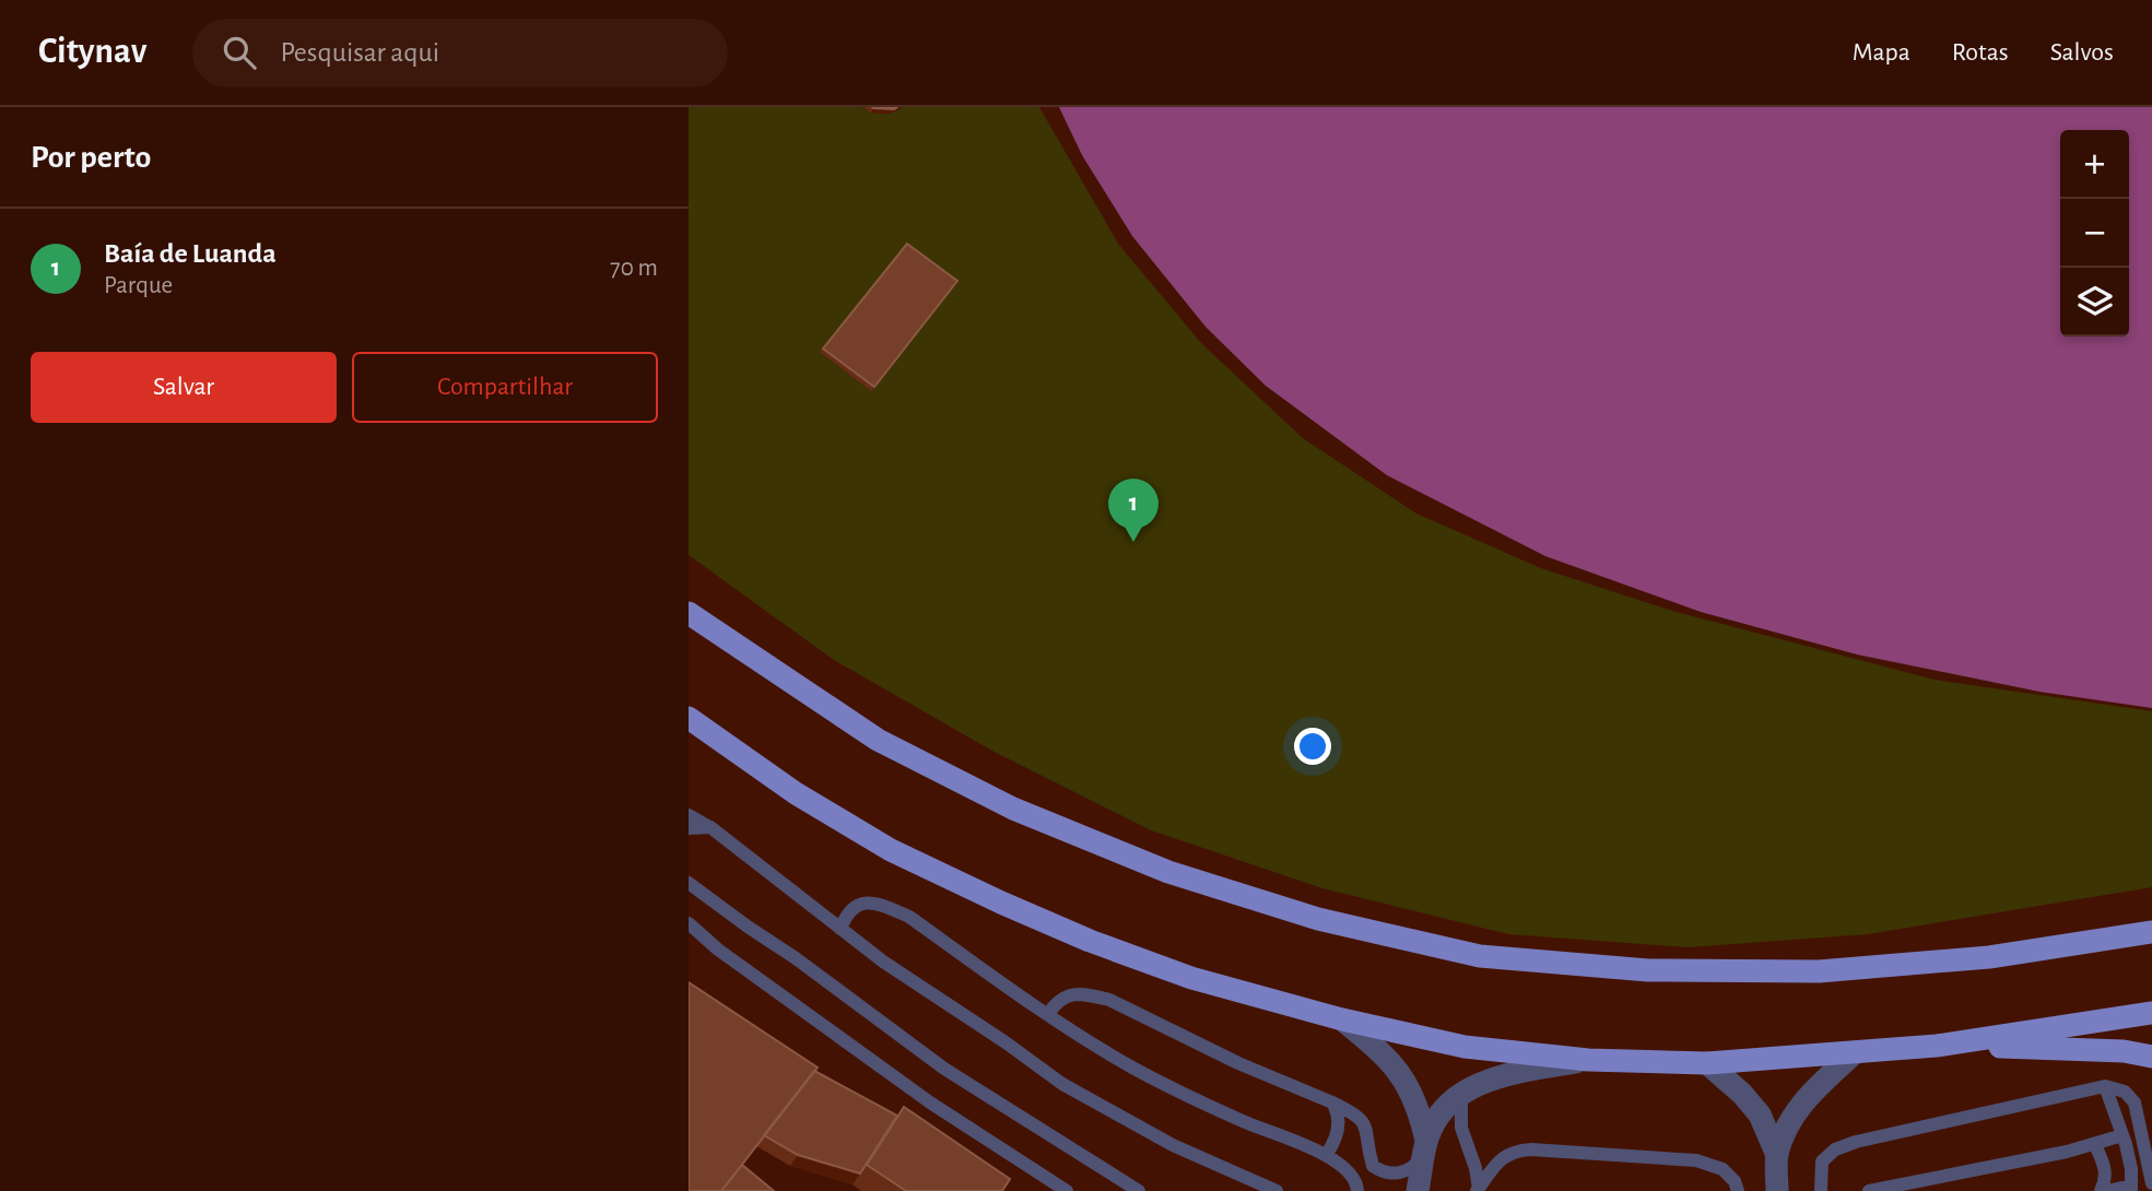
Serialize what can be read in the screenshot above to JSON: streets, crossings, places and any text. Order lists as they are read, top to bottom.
{
  "page": {
    "header": "Citynav",
    "search": "Pesquisar aqui",
    "nav": ["Mapa", "Rotas", "Salvos"],
    "heading": "Por perto",
    "map_buttons": ["+", "−"],
    "list": [
      {
        "mark": "1",
        "name": "Baía de Luanda",
        "note": "Parque",
        "value": "70 m"
      }
    ],
    "buttons": ["Salvar", "Compartilhar"],
    "pins": "1"
  }
}
